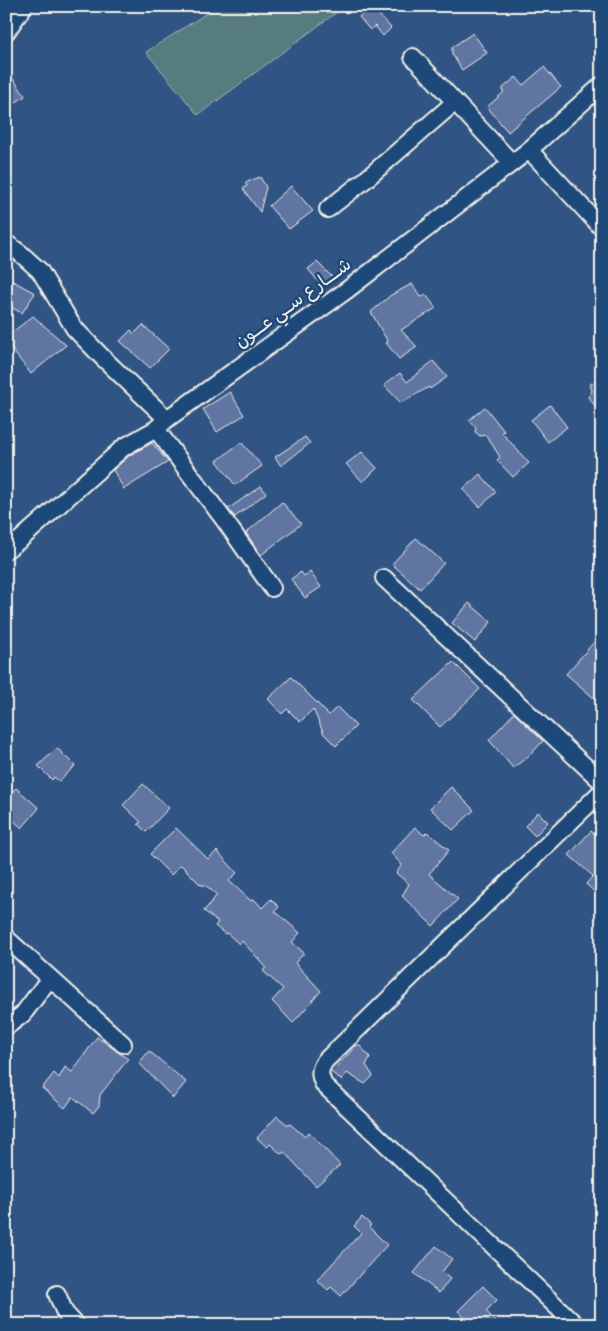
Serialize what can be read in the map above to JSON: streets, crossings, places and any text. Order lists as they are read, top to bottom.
{
  "streets": {
    "street": ["شــــارع ســي عـــون"]
  }
}
